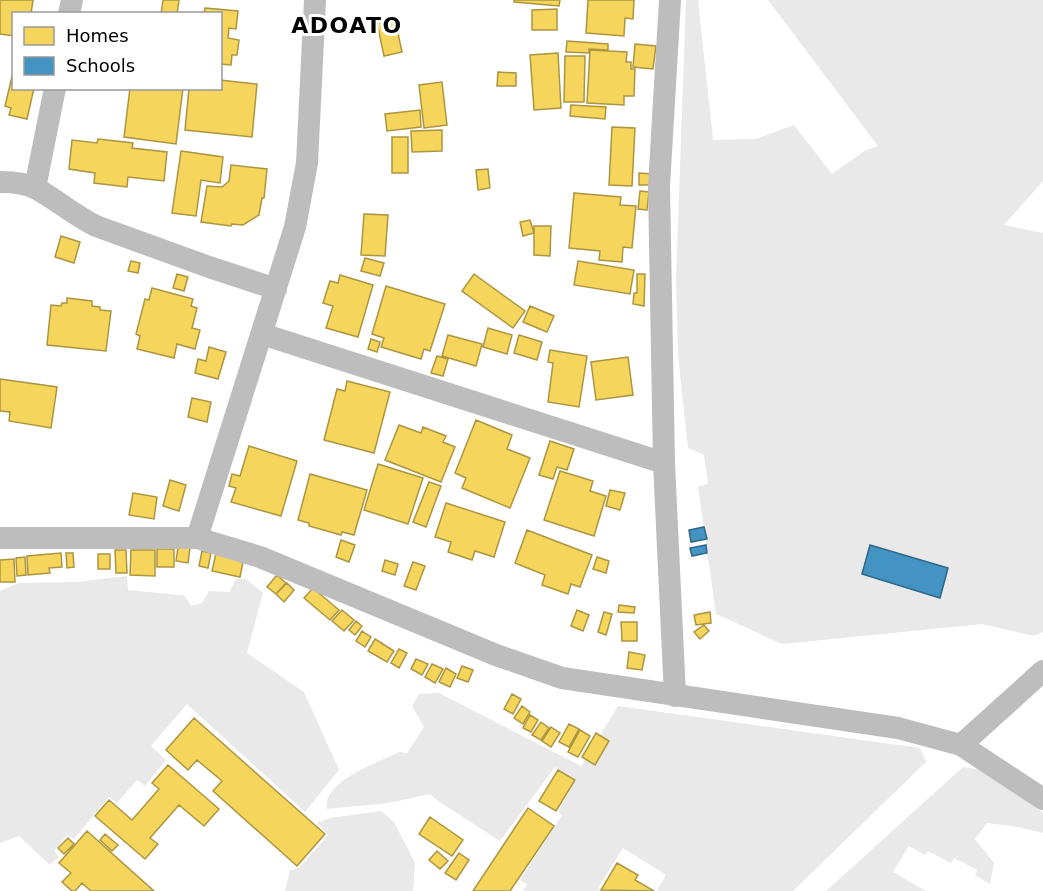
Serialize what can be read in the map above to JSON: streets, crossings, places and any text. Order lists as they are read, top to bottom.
{
  "districts": ["ADOATO"],
  "legend": ["Homes", "Schools"]
}
